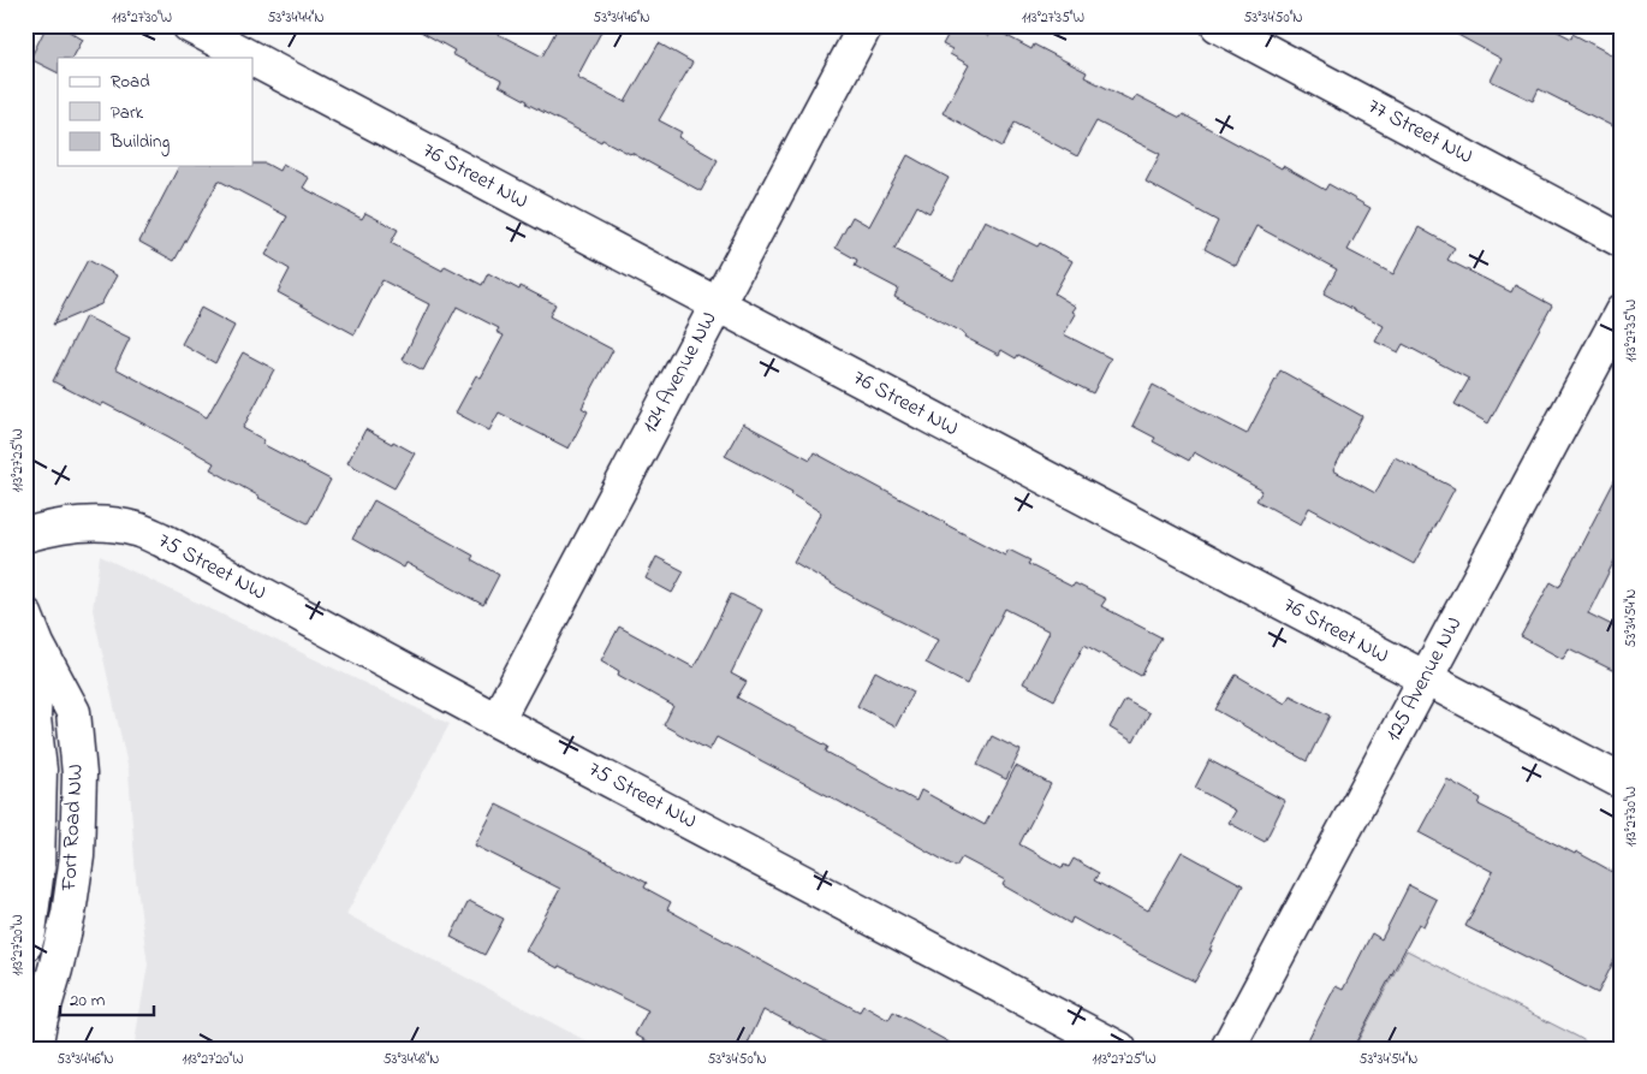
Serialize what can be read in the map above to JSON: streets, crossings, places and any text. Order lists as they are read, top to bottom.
{
  "streets": {
    "street": [
      "77 Street NW",
      "76 Street NW",
      "124 Avenue NW",
      "75 Street NW",
      "125 Avenue NW",
      "Fort Road NW"
    ]
  },
  "crossings": [
    ["76 Street NW", "124 Avenue NW"],
    ["76 Street NW", "125 Avenue NW"],
    ["124 Avenue NW", "75 Street NW"]
  ],
  "legend": ["Road", "Park", "Building"],
  "scale_bar": "20 m",
  "coordinates": [
    "113°27'30\"W",
    "53°34'44\"N",
    "53°34'46\"N",
    "113°27'35\"W",
    "53°34'50\"N",
    "113°27'25\"W",
    "53°34'54\"N",
    "113°27'20\"W",
    "53°34'48\"N"
  ]
}
